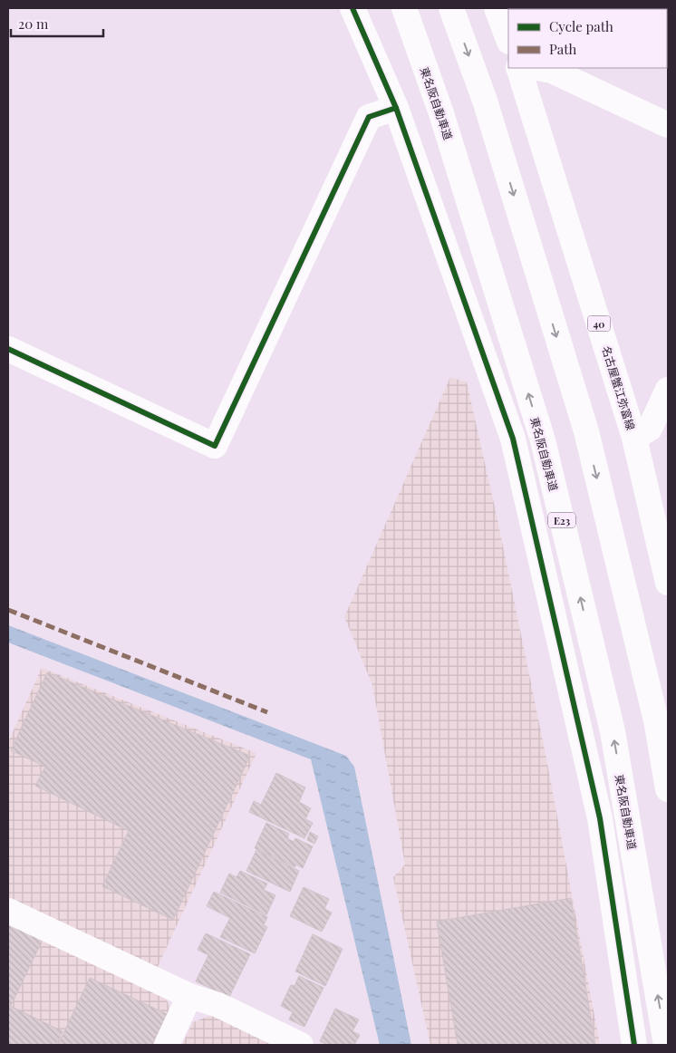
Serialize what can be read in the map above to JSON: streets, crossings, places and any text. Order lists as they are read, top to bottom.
{
  "streets": {
    "main road": [
      "東名阪自動車道",
      "40",
      "名古屋蟹江弥富線",
      "E23"
    ]
  },
  "legend": ["Cycle path", "Path"],
  "scale_bar": "20 m"
}
